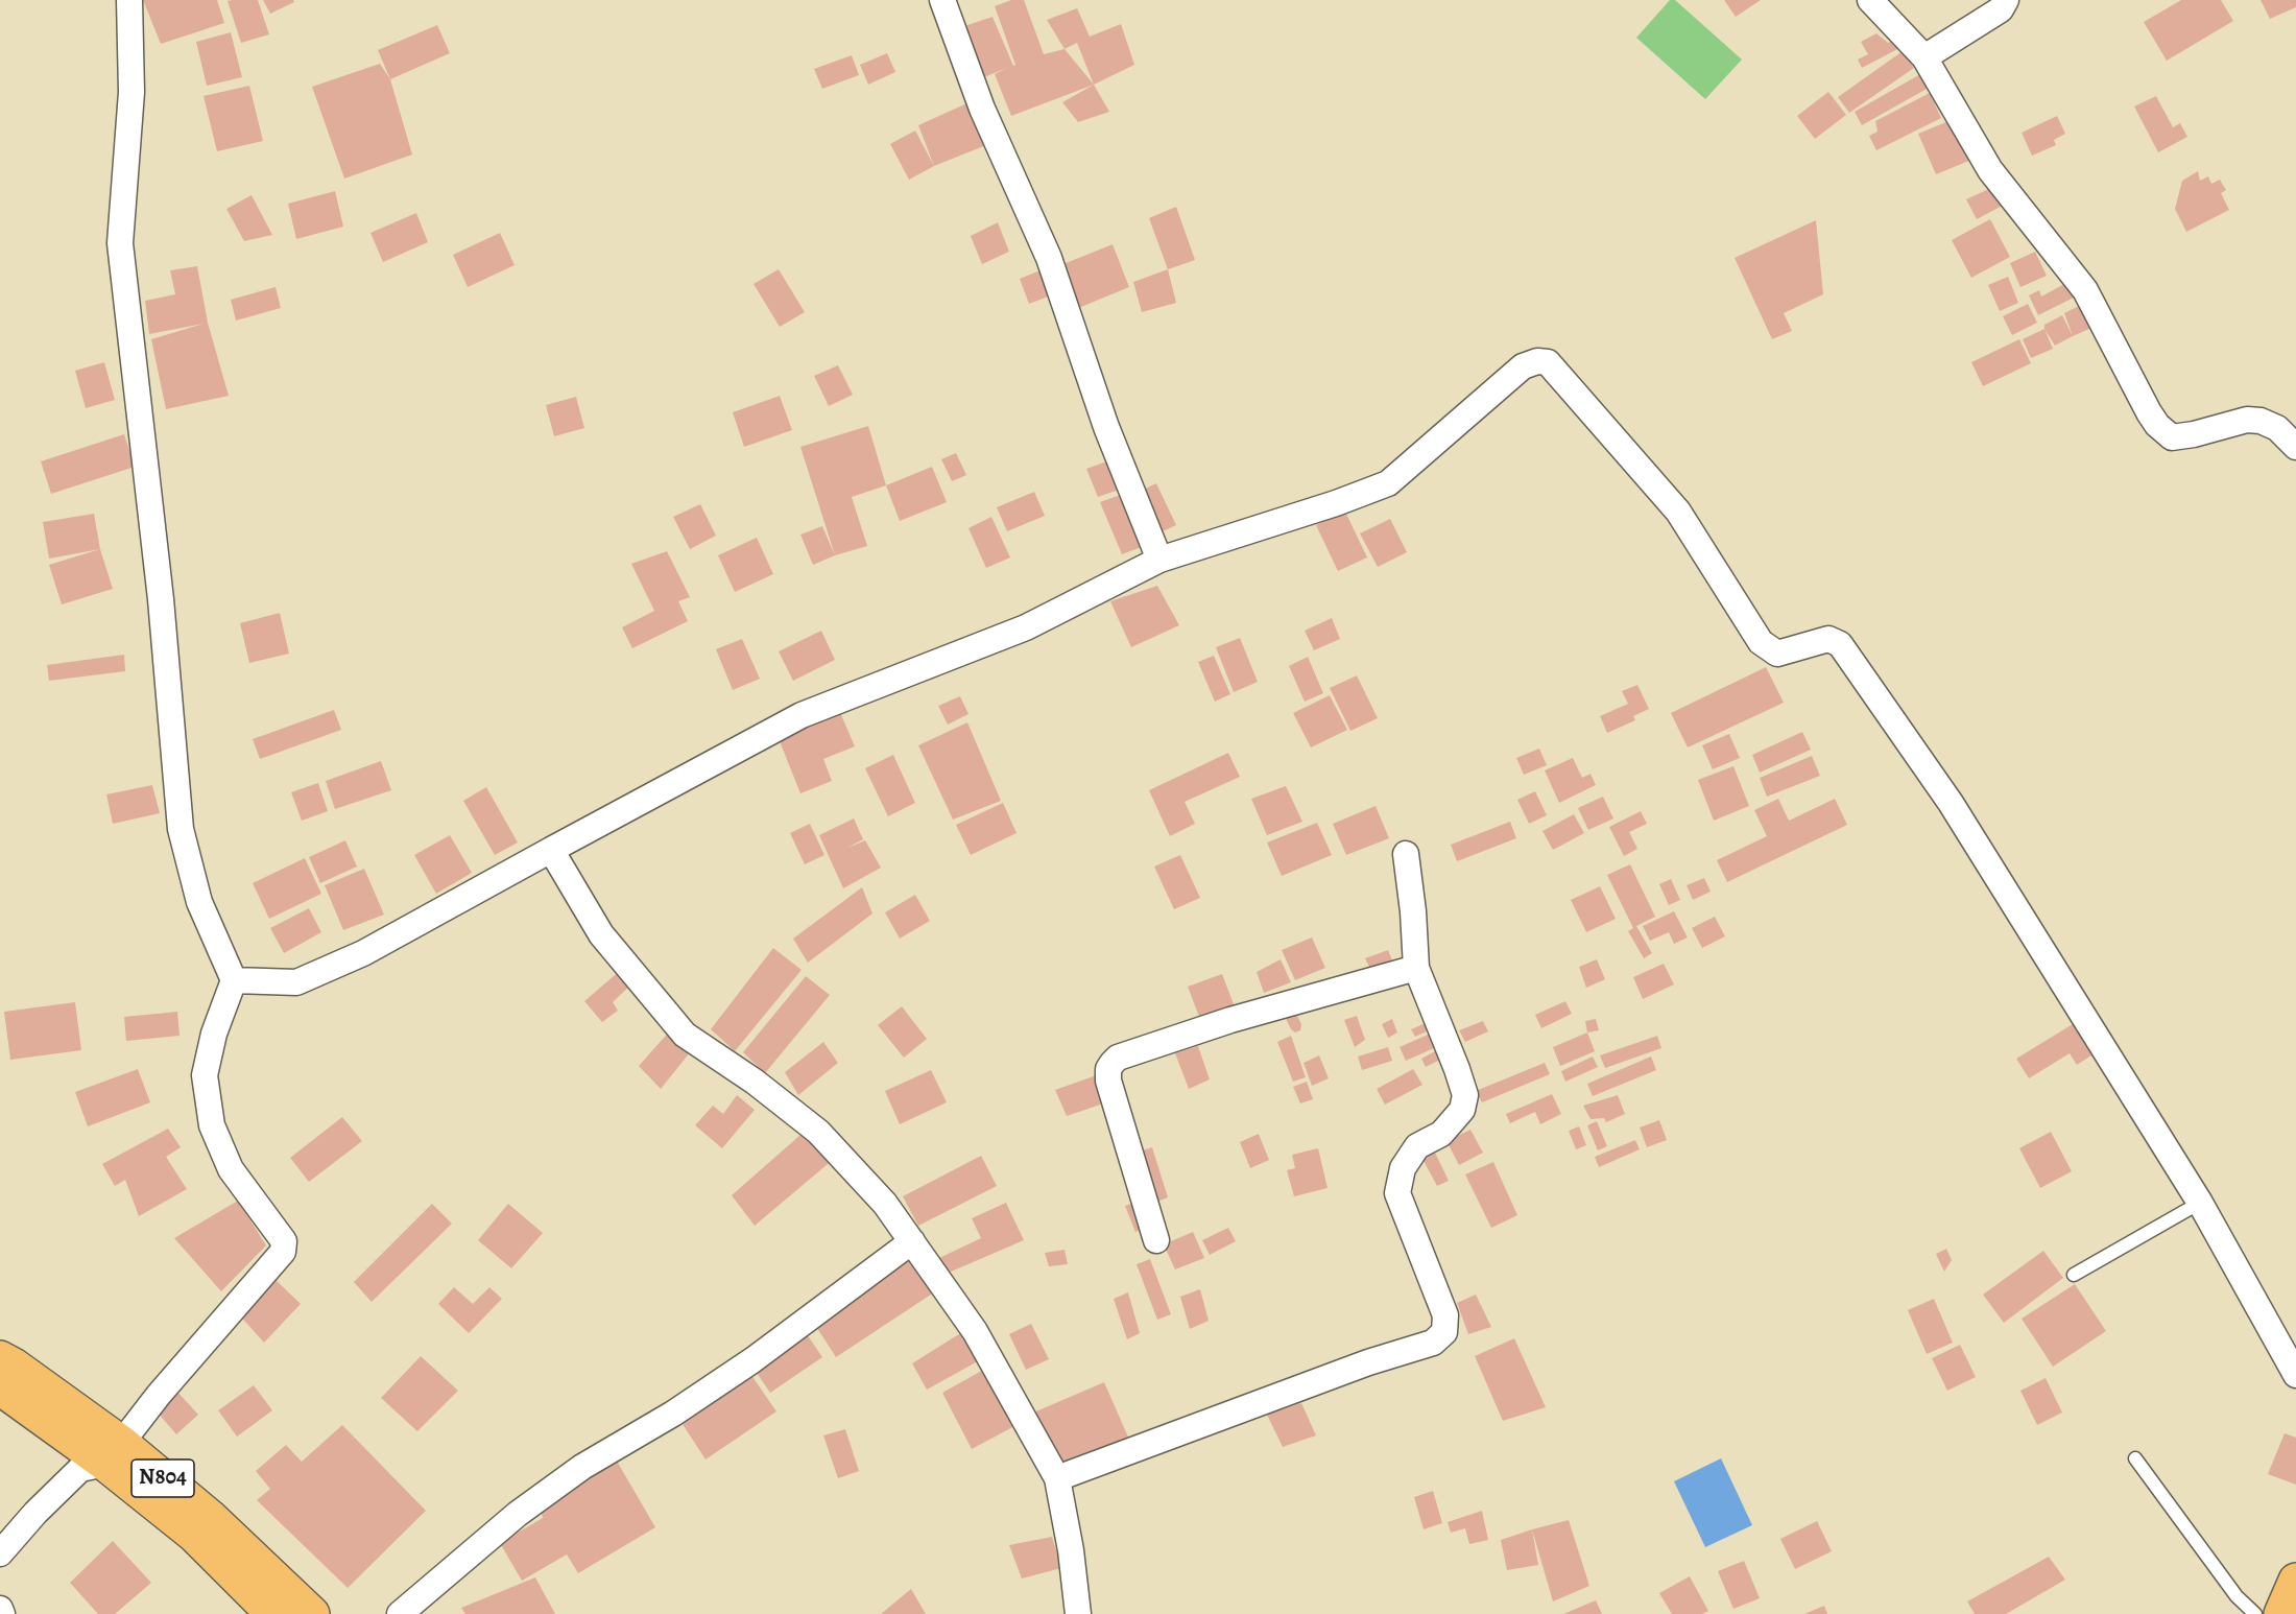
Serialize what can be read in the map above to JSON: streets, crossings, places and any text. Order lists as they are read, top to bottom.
{
  "streets": {
    "highway": ["N804"]
  }
}
